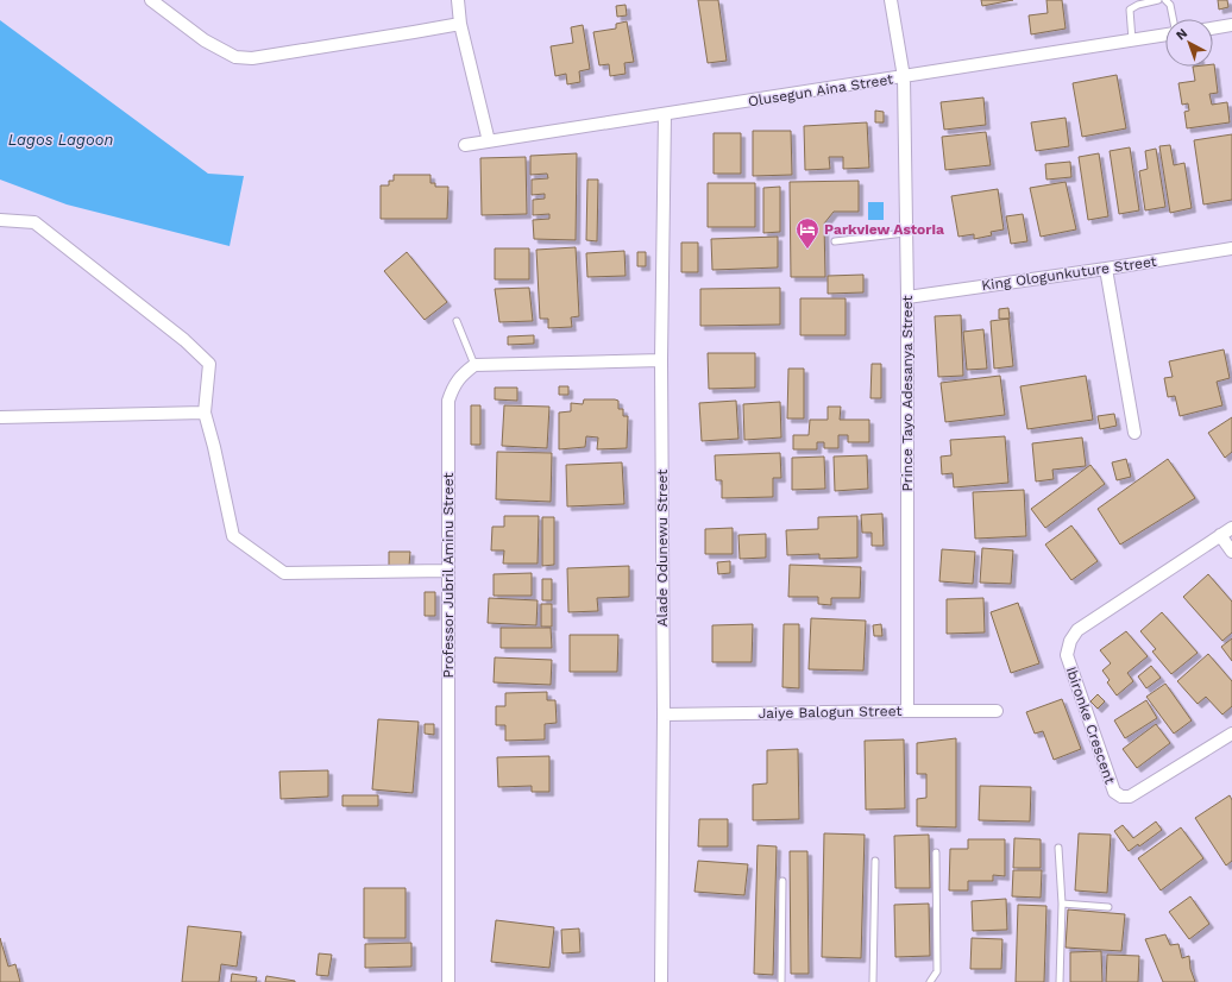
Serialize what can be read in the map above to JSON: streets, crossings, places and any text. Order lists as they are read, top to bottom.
{
  "streets": {
    "street": [
      "Olusegun Aina Street",
      "King Ologunkuture Street",
      "Prince Tayo Adesanya Street",
      "Alade Odunewu Street",
      "Professor Jubril Aminu Street",
      "Jaiye Balogun Street",
      "Ibironke Crescent"
    ]
  },
  "crossings": [
    ["Olusegun Aina Street", "Prince Tayo Adesanya Street"],
    ["Olusegun Aina Street", "Alade Odunewu Street"],
    ["King Ologunkuture Street", "Prince Tayo Adesanya Street"],
    ["Prince Tayo Adesanya Street", "Jaiye Balogun Street"],
    ["Alade Odunewu Street", "Jaiye Balogun Street"]
  ],
  "water": ["Lagos Lagoon"],
  "places": {
    "hotel": ["Parkview Astoria"]
  },
  "north": "top left"
}
